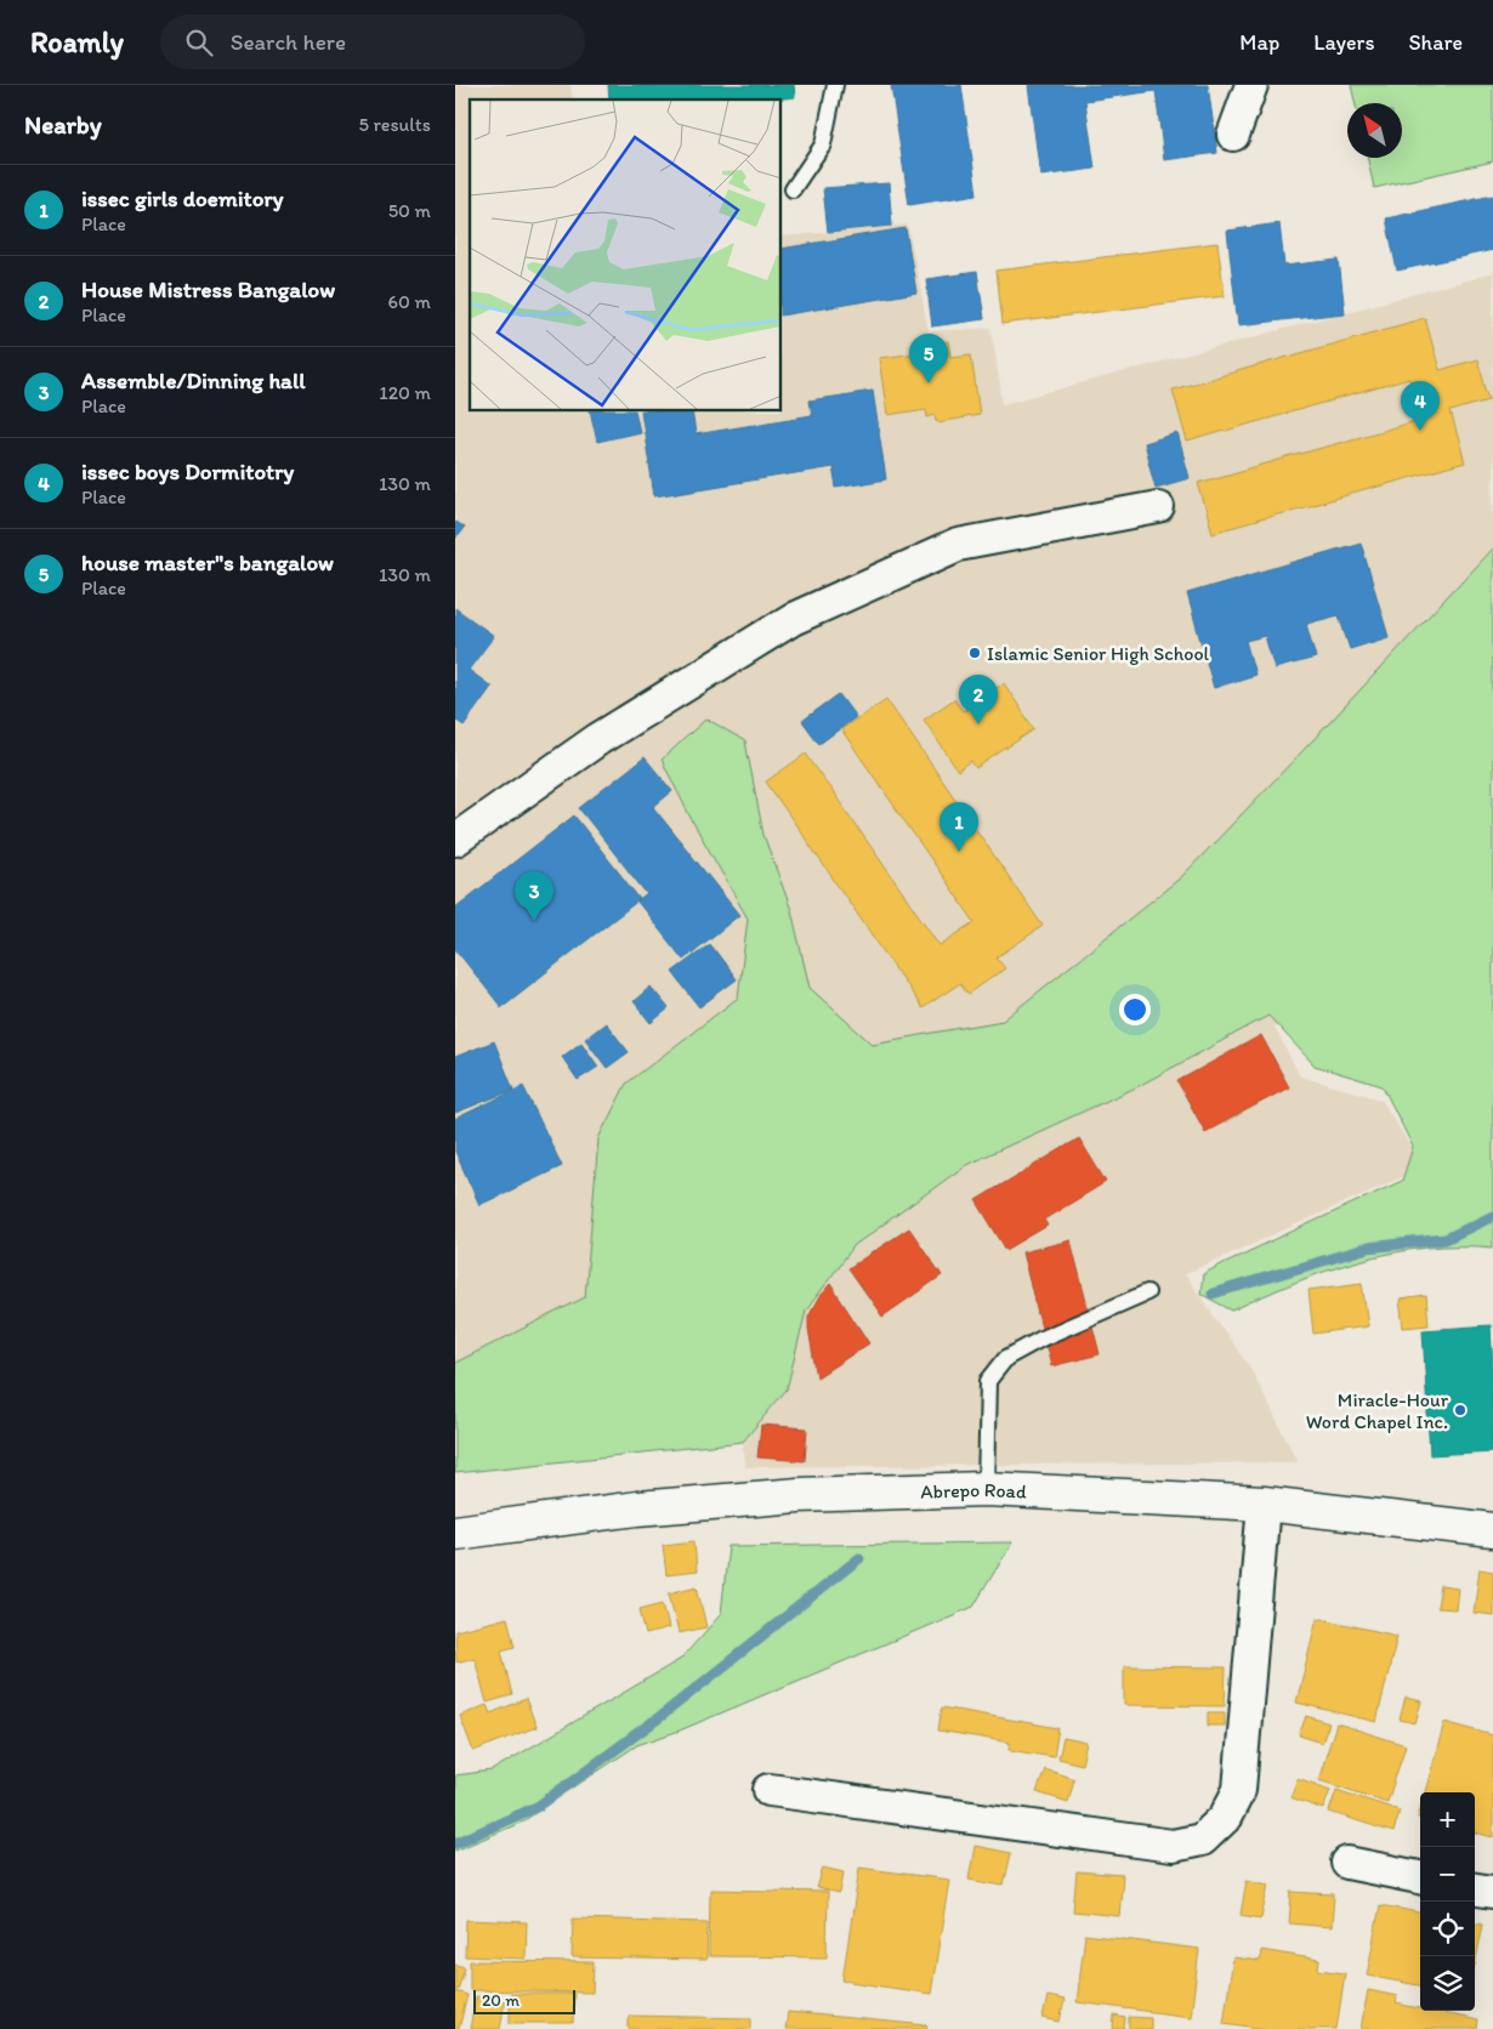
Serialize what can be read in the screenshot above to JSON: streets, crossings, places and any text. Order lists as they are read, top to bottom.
{
  "streets": {
    "main road": ["Abrepo Road"]
  },
  "places": ["Islamic Senior High School", "Miracle-Hour Word Chapel Inc."],
  "scale_bar": "20 m",
  "north": "top left",
  "page": {
    "header": "Roamly",
    "search": "Search here",
    "nav": ["Map", "Layers", "Share"],
    "heading": ["Nearby", "5 results"],
    "list": [
      {
        "mark": "1",
        "name": "issec girls doemitory",
        "note": "Place",
        "value": "50 m"
      },
      {
        "mark": "2",
        "name": "House Mistress Bangalow",
        "note": "Place",
        "value": "60 m"
      },
      {
        "mark": "3",
        "name": "Assemble/Dinning hall",
        "note": "Place",
        "value": "120 m"
      },
      {
        "mark": "4",
        "name": "issec boys Dormitotry",
        "note": "Place",
        "value": "130 m"
      },
      {
        "mark": "5",
        "name": "house master\"s bangalow",
        "note": "Place",
        "value": "130 m"
      }
    ],
    "pins": [
      "5",
      "4",
      "2",
      "1",
      "3"
    ],
    "map_buttons": ["+", "−"],
    "scale": "20 m"
  }
}
